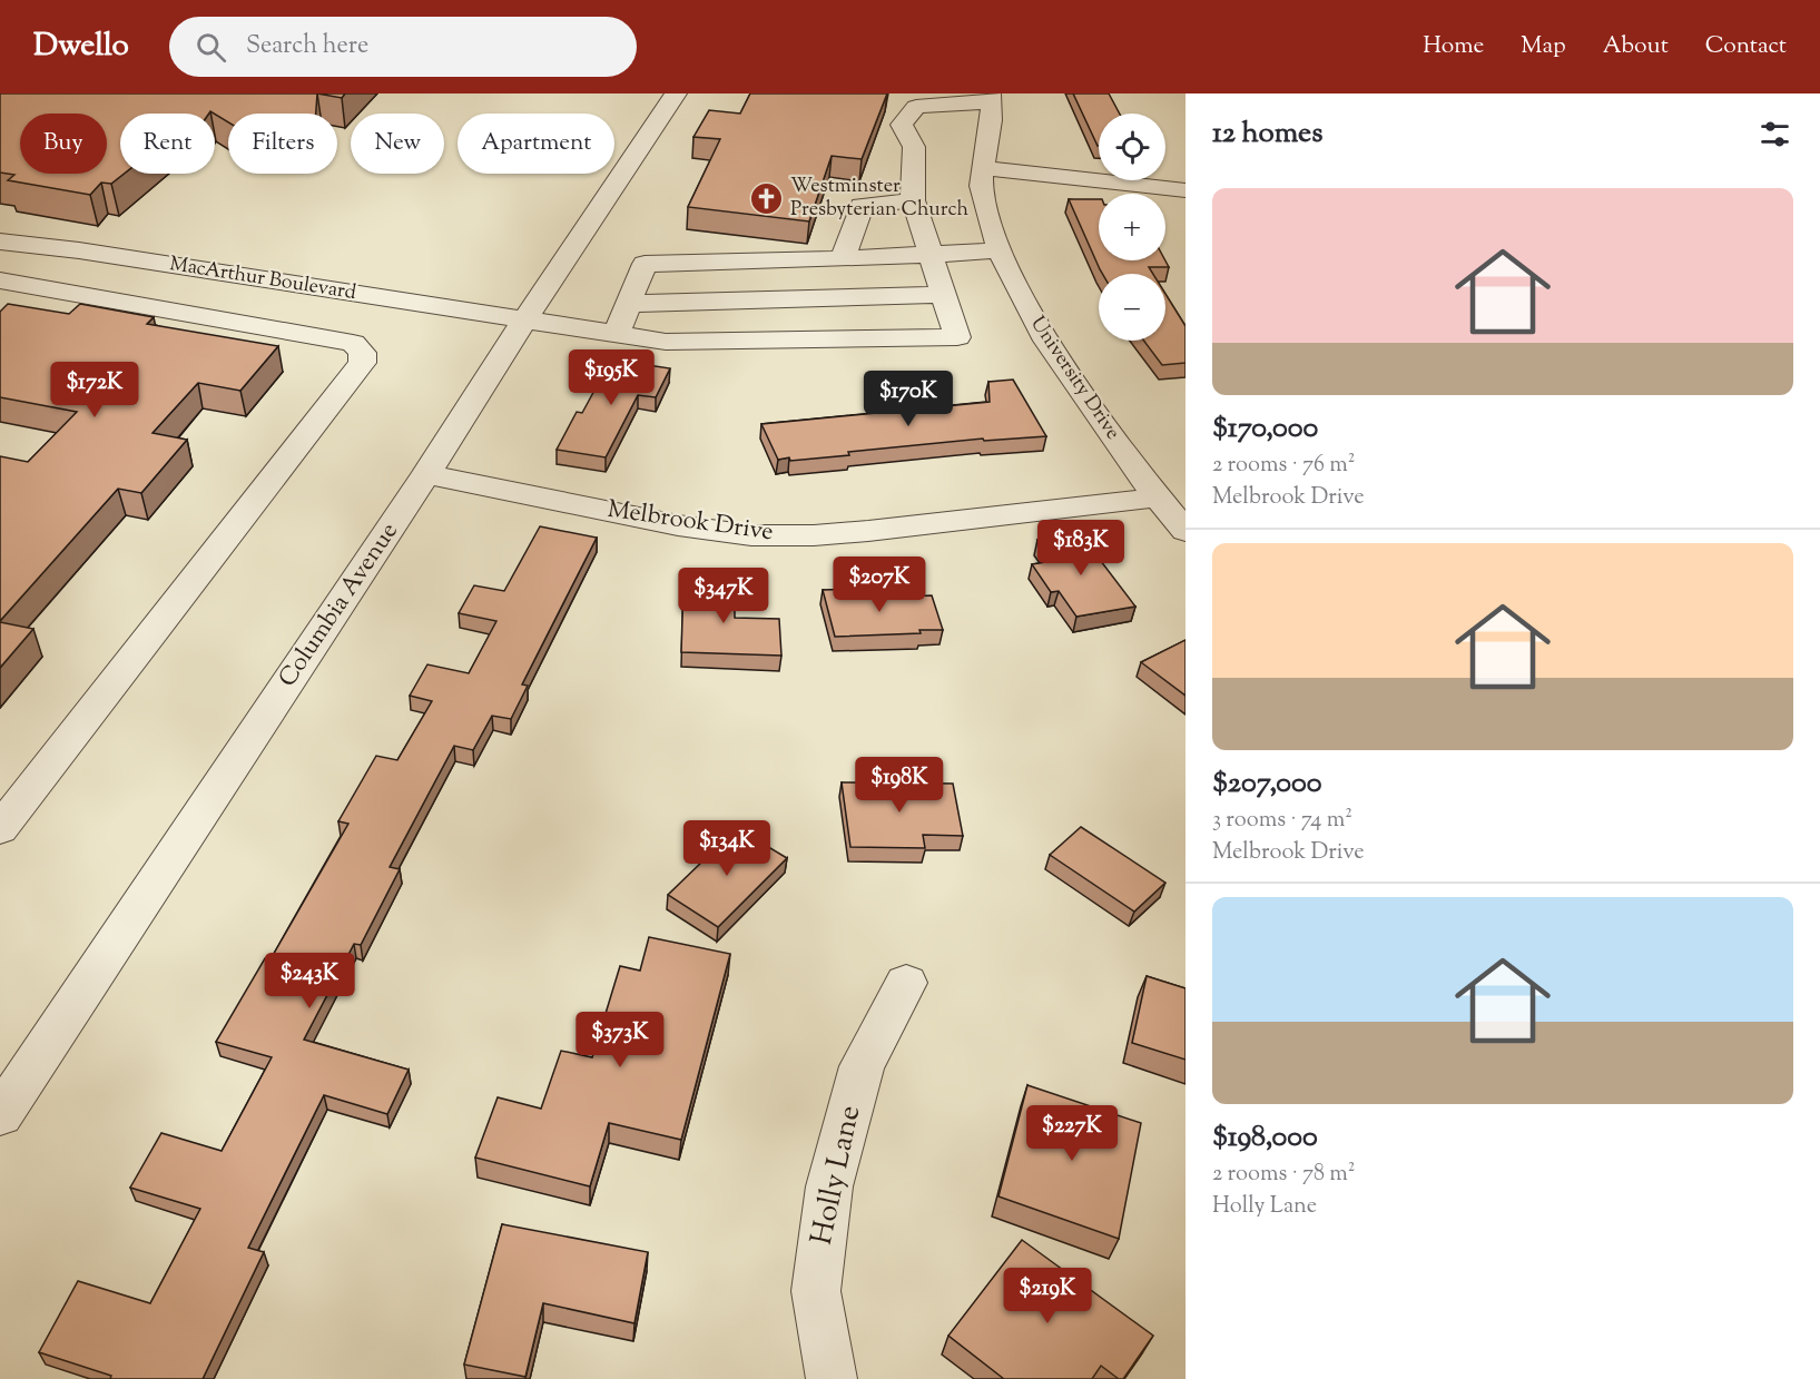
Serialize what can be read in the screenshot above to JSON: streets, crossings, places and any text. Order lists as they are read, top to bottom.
{
  "streets": {
    "street": [
      "MacArthur Boulevard",
      "University Drive",
      "Melbrook Drive",
      "Columbia Avenue",
      "Holly Lane"
    ]
  },
  "crossings": [
    ["MacArthur Boulevard", "Columbia Avenue"],
    ["University Drive", "Melbrook Drive"],
    ["Melbrook Drive", "Columbia Avenue"]
  ],
  "places": {
    "church": ["Westminster Presbyterian Church"]
  },
  "page": {
    "header": "Dwello",
    "search": "Search here",
    "nav": [
      "Home",
      "Map",
      "About",
      "Contact"
    ],
    "heading": "12 homes",
    "map_buttons": ["+", "−"],
    "chip": [
      "Buy",
      "Rent",
      "Filters",
      "New",
      "Apartment"
    ],
    "list": [
      {
        "name": "$170,000",
        "note": "2 rooms · 76 m² · Melbrook Drive"
      },
      {
        "name": "$207,000",
        "note": "3 rooms · 74 m² · Melbrook Drive"
      },
      {
        "name": "$198,000",
        "note": "2 rooms · 78 m² · Holly Lane"
      }
    ],
    "price": [
      "$195K",
      "$172K",
      "$170K",
      "$183K",
      "$207K",
      "$347K",
      "$198K",
      "$134K",
      "$243K",
      "$373K",
      "$227K",
      "$219K"
    ]
  }
}
